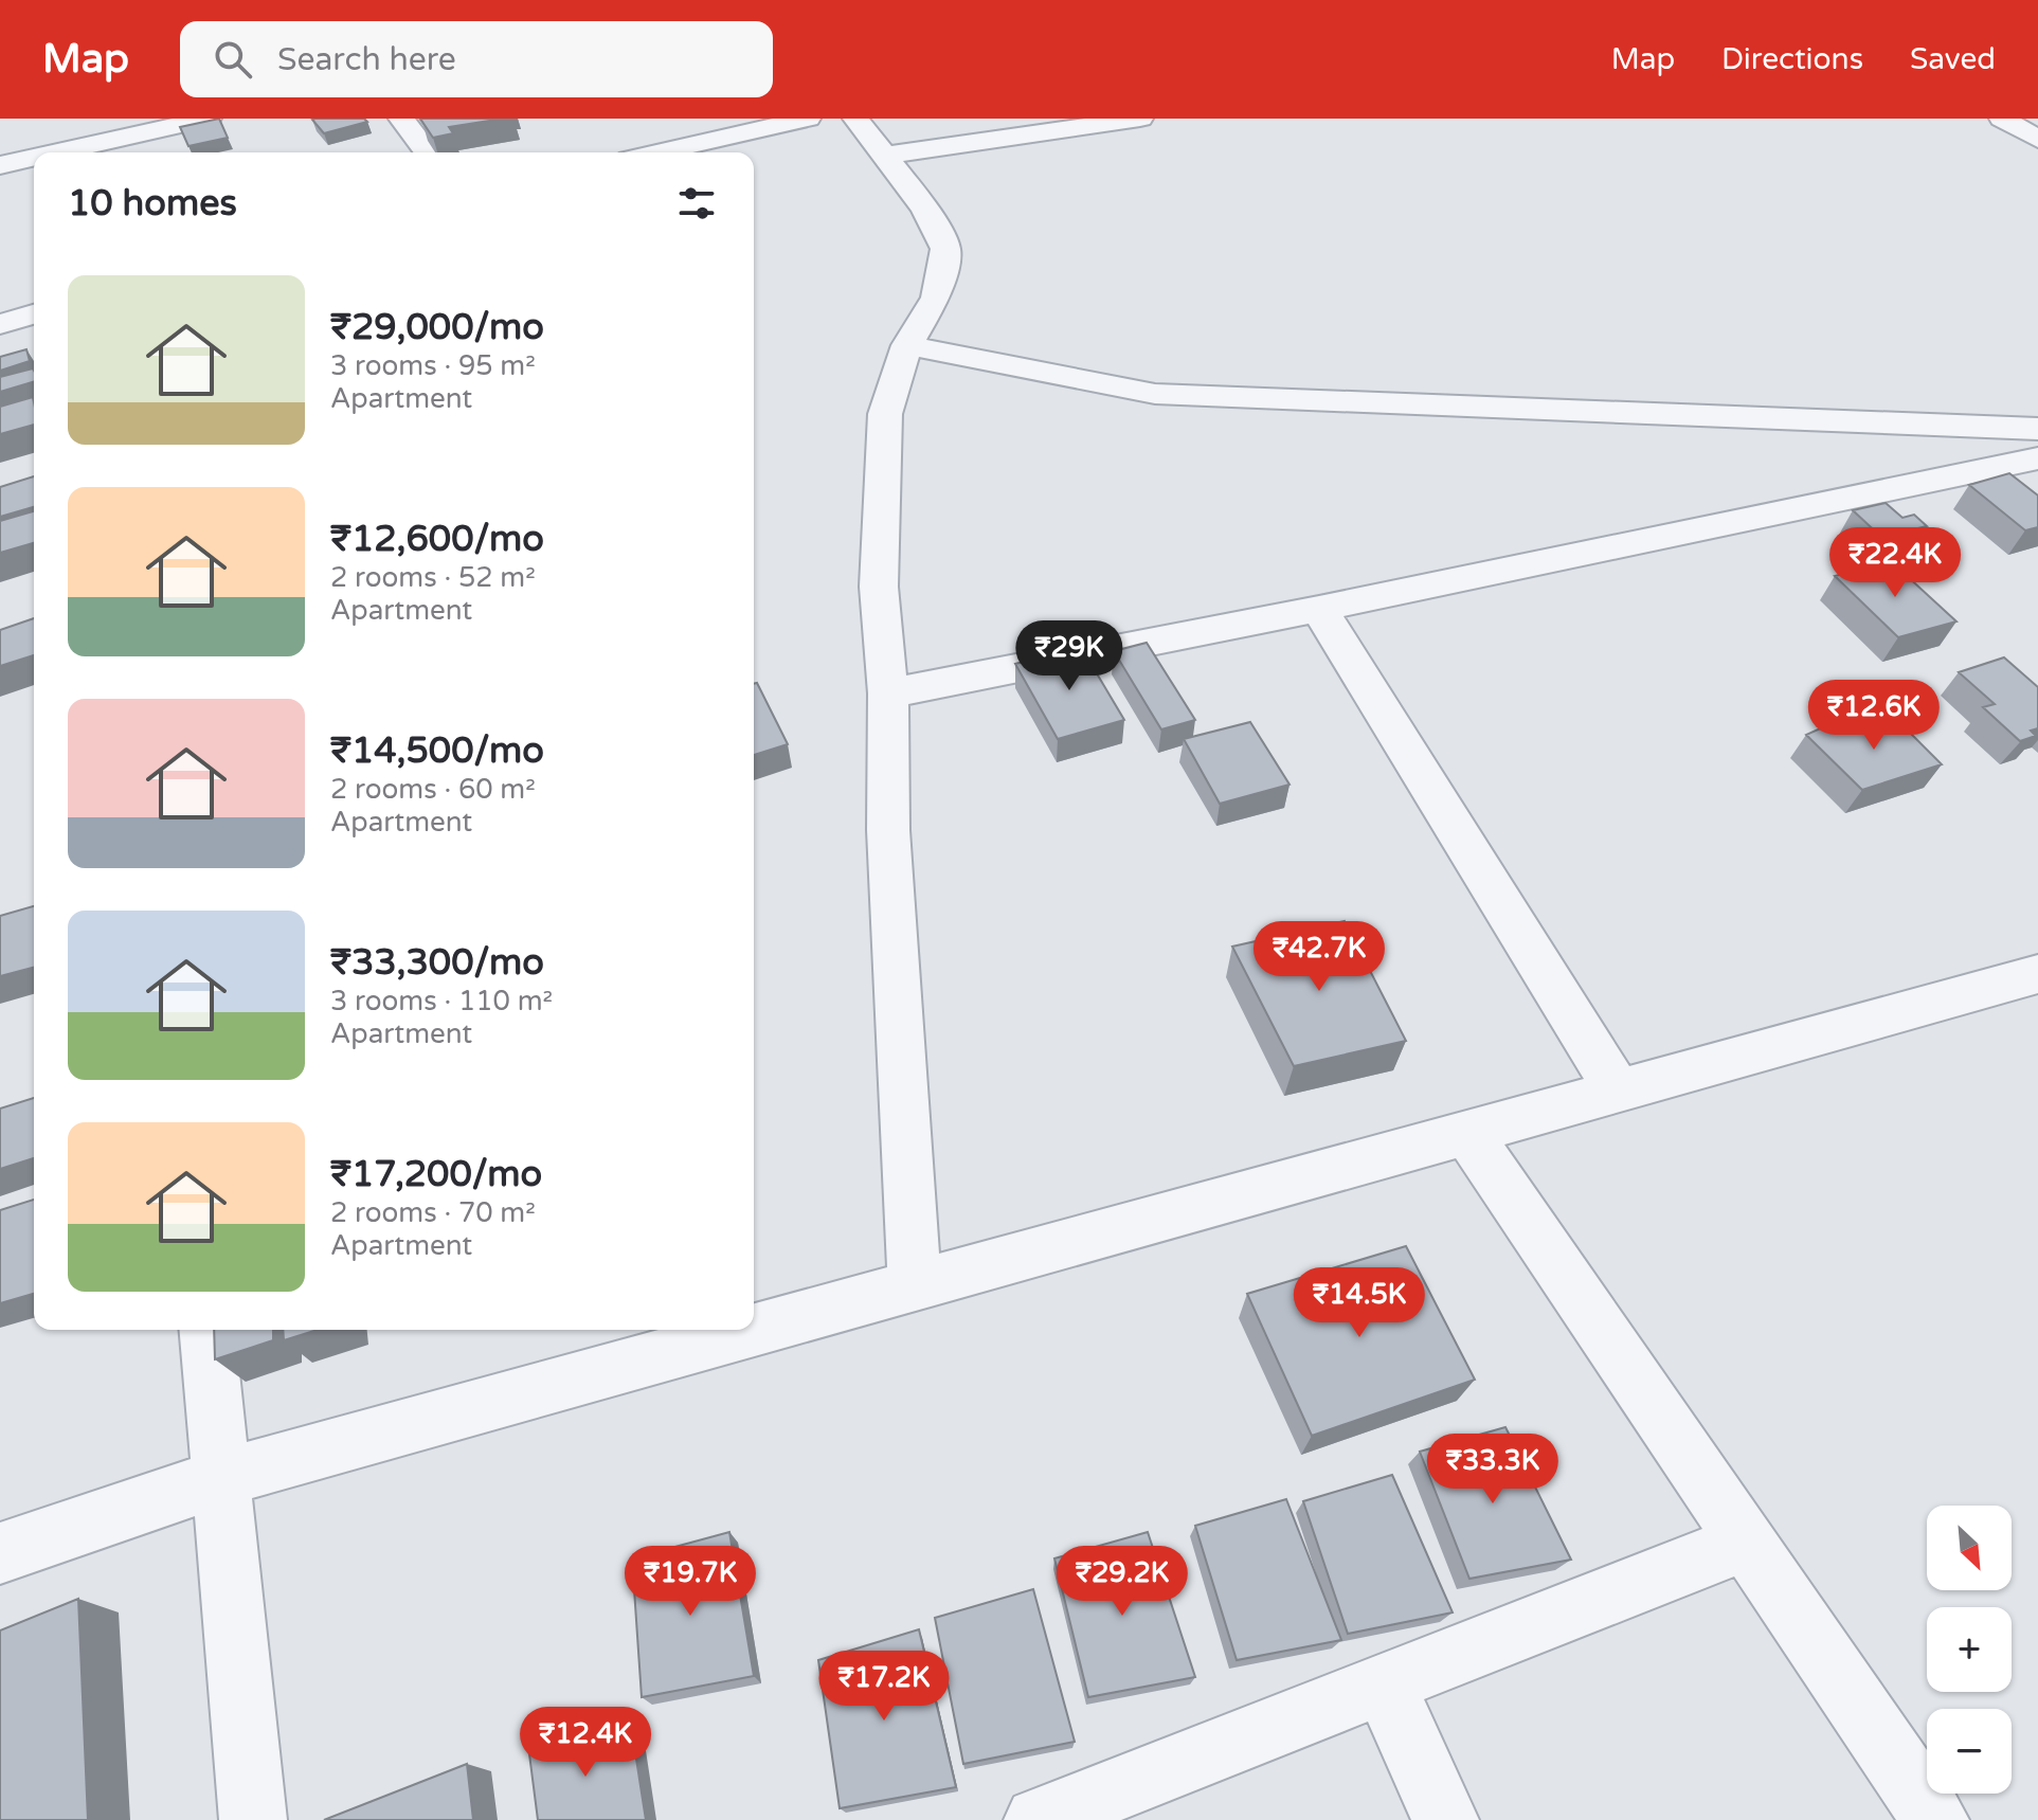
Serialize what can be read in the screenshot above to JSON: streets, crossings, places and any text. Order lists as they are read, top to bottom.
{
  "north": "bottom right",
  "page": {
    "header": "Map",
    "search": "Search here",
    "nav": ["Map", "Directions", "Saved"],
    "heading": "10 homes",
    "list": [
      {
        "name": "₹29,000/mo",
        "note": "3 rooms · 95 m² · Apartment"
      },
      {
        "name": "₹12,600/mo",
        "note": "2 rooms · 52 m² · Apartment"
      },
      {
        "name": "₹14,500/mo",
        "note": "2 rooms · 60 m² · Apartment"
      },
      {
        "name": "₹33,300/mo",
        "note": "3 rooms · 110 m² · Apartment"
      },
      {
        "name": "₹17,200/mo",
        "note": "2 rooms · 70 m² · Apartment"
      }
    ],
    "price": [
      "₹22.4K",
      "₹29K",
      "₹12.6K",
      "₹42.7K",
      "₹14.5K",
      "₹33.3K",
      "₹19.7K",
      "₹29.2K",
      "₹17.2K",
      "₹12.4K"
    ],
    "map_buttons": ["+", "−"]
  }
}
